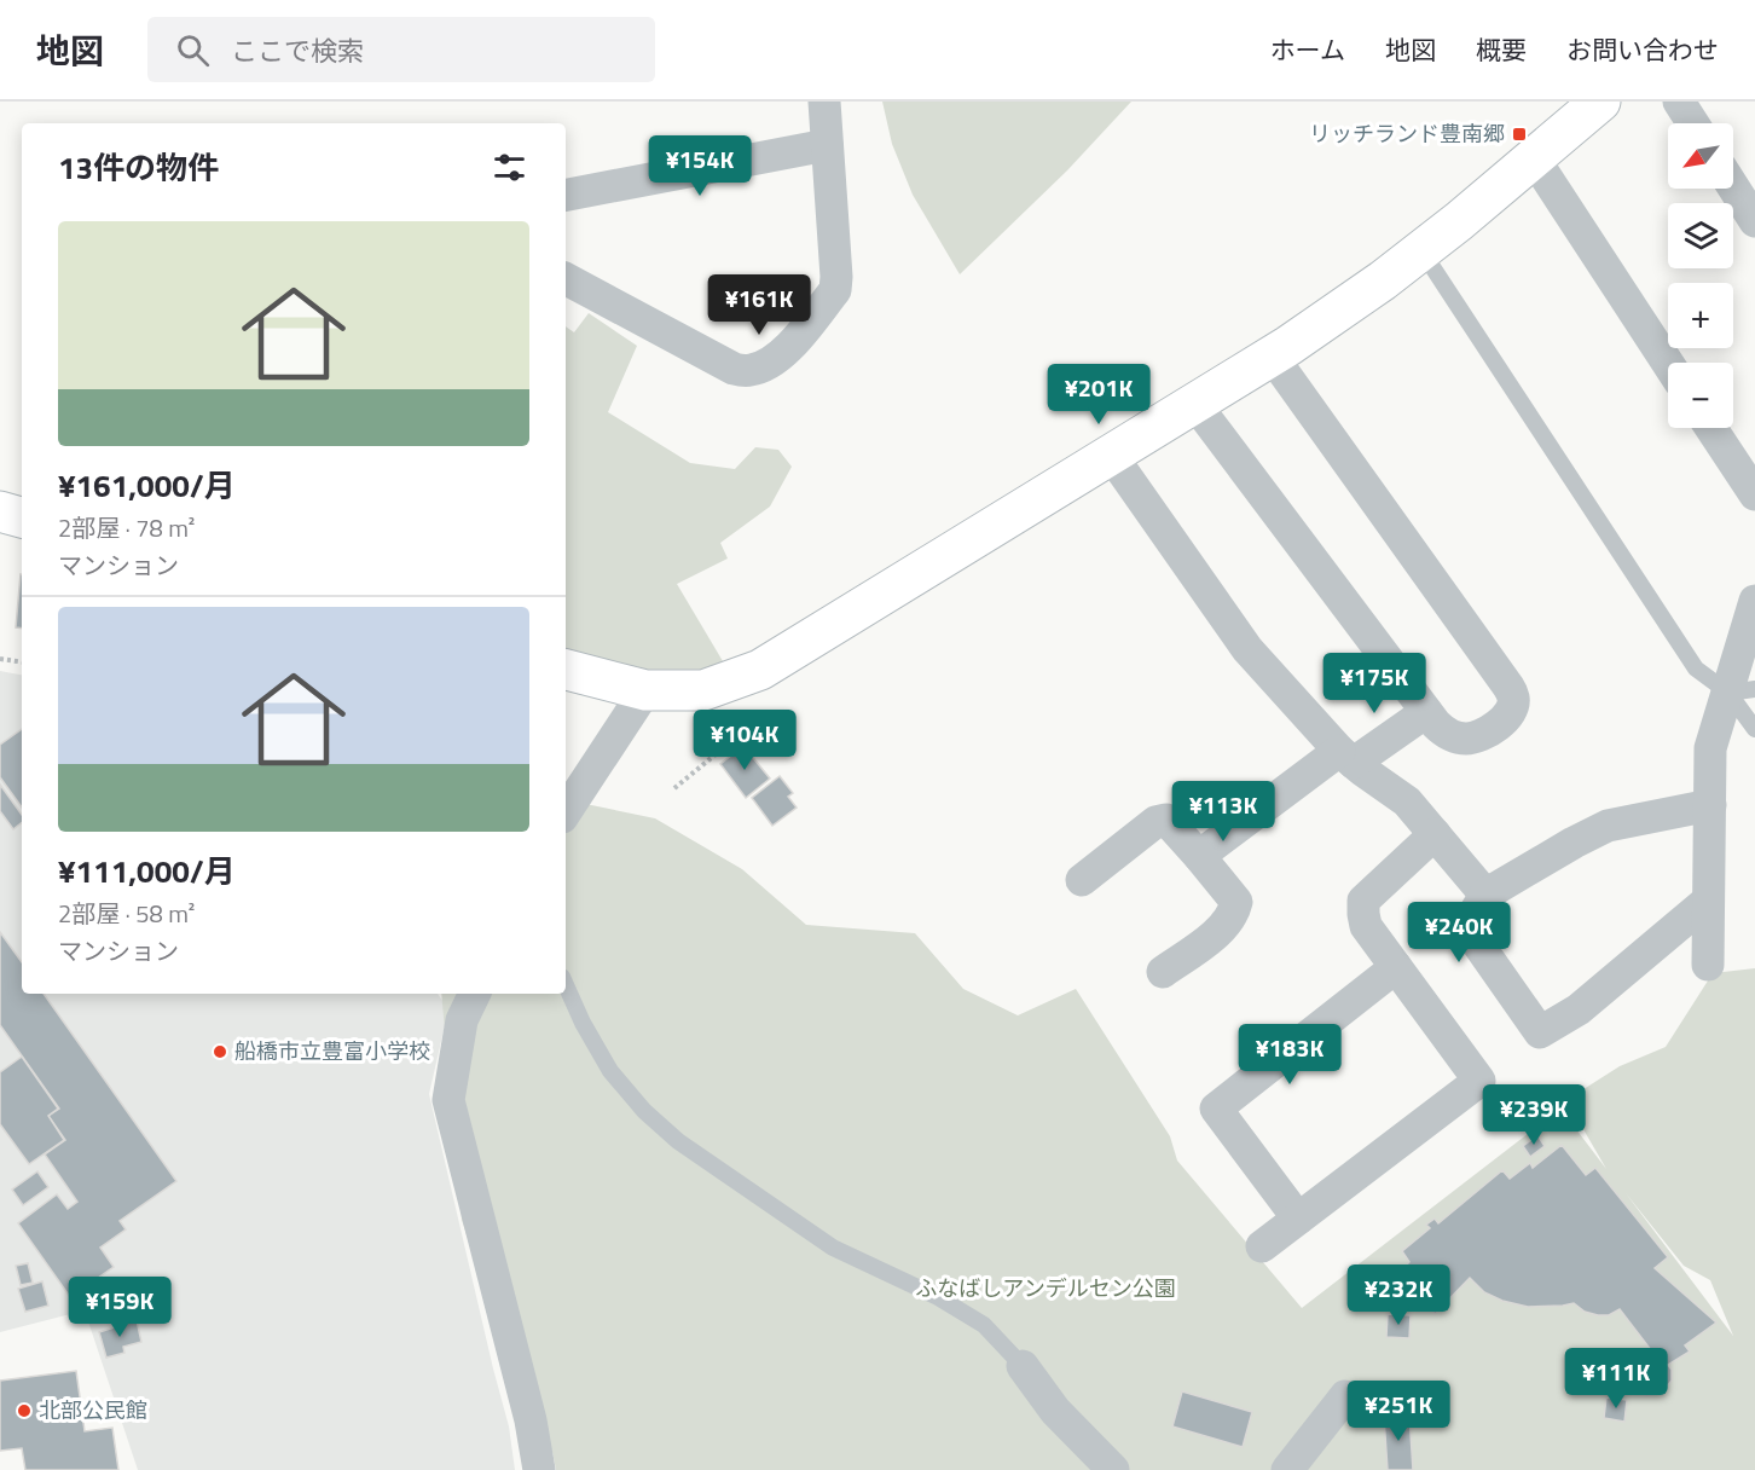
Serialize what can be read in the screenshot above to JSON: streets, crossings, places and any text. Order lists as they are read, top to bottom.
{
  "parks": ["ふなばしアンデルセン公園"],
  "places": {
    "transit": ["リッチランド豊南郷"],
    "other": ["船橋市立豊富小学校", "北部公民館"]
  },
  "north": "bottom left",
  "page": {
    "header": "地図",
    "search": "ここで検索",
    "nav": [
      "ホーム",
      "地図",
      "概要",
      "お問い合わせ"
    ],
    "map_buttons": ["+", "−"],
    "heading": "13件の物件",
    "price": [
      "¥154K",
      "¥161K",
      "¥201K",
      "¥175K",
      "¥104K",
      "¥113K",
      "¥240K",
      "¥183K",
      "¥239K",
      "¥232K",
      "¥159K",
      "¥111K",
      "¥251K"
    ],
    "list": [
      {
        "name": "¥161,000/月",
        "note": "2部屋 · 78 m² · マンション"
      },
      {
        "name": "¥111,000/月",
        "note": "2部屋 · 58 m² · マンション"
      }
    ]
  }
}
